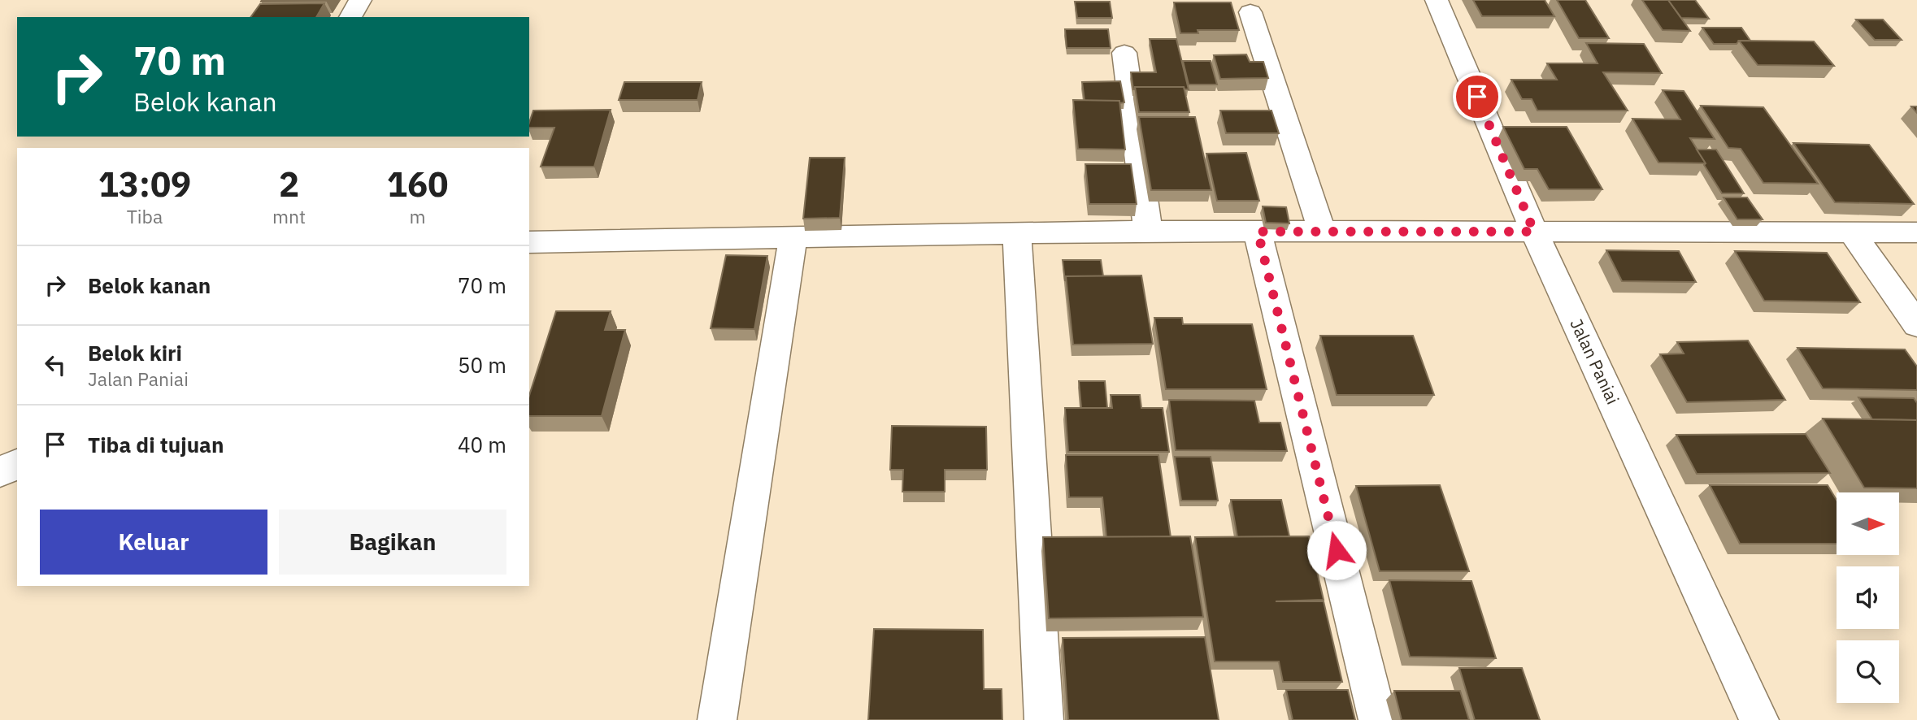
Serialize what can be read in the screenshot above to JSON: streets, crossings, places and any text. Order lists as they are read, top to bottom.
{
  "streets": {
    "street": ["Jalan Paniai"]
  },
  "north": "right",
  "page": {
    "turn": ["70 m", "Belok kanan"],
    "eta": [
      "13:09",
      "Tiba",
      "2",
      "mnt",
      "160",
      "m"
    ],
    "list": [
      {
        "name": "Belok kanan",
        "value": "70 m"
      },
      {
        "name": "Belok kiri",
        "note": "Jalan Paniai",
        "value": "50 m"
      },
      {
        "name": "Tiba di tujuan",
        "value": "40 m"
      }
    ],
    "buttons": ["Keluar", "Bagikan"]
  }
}
